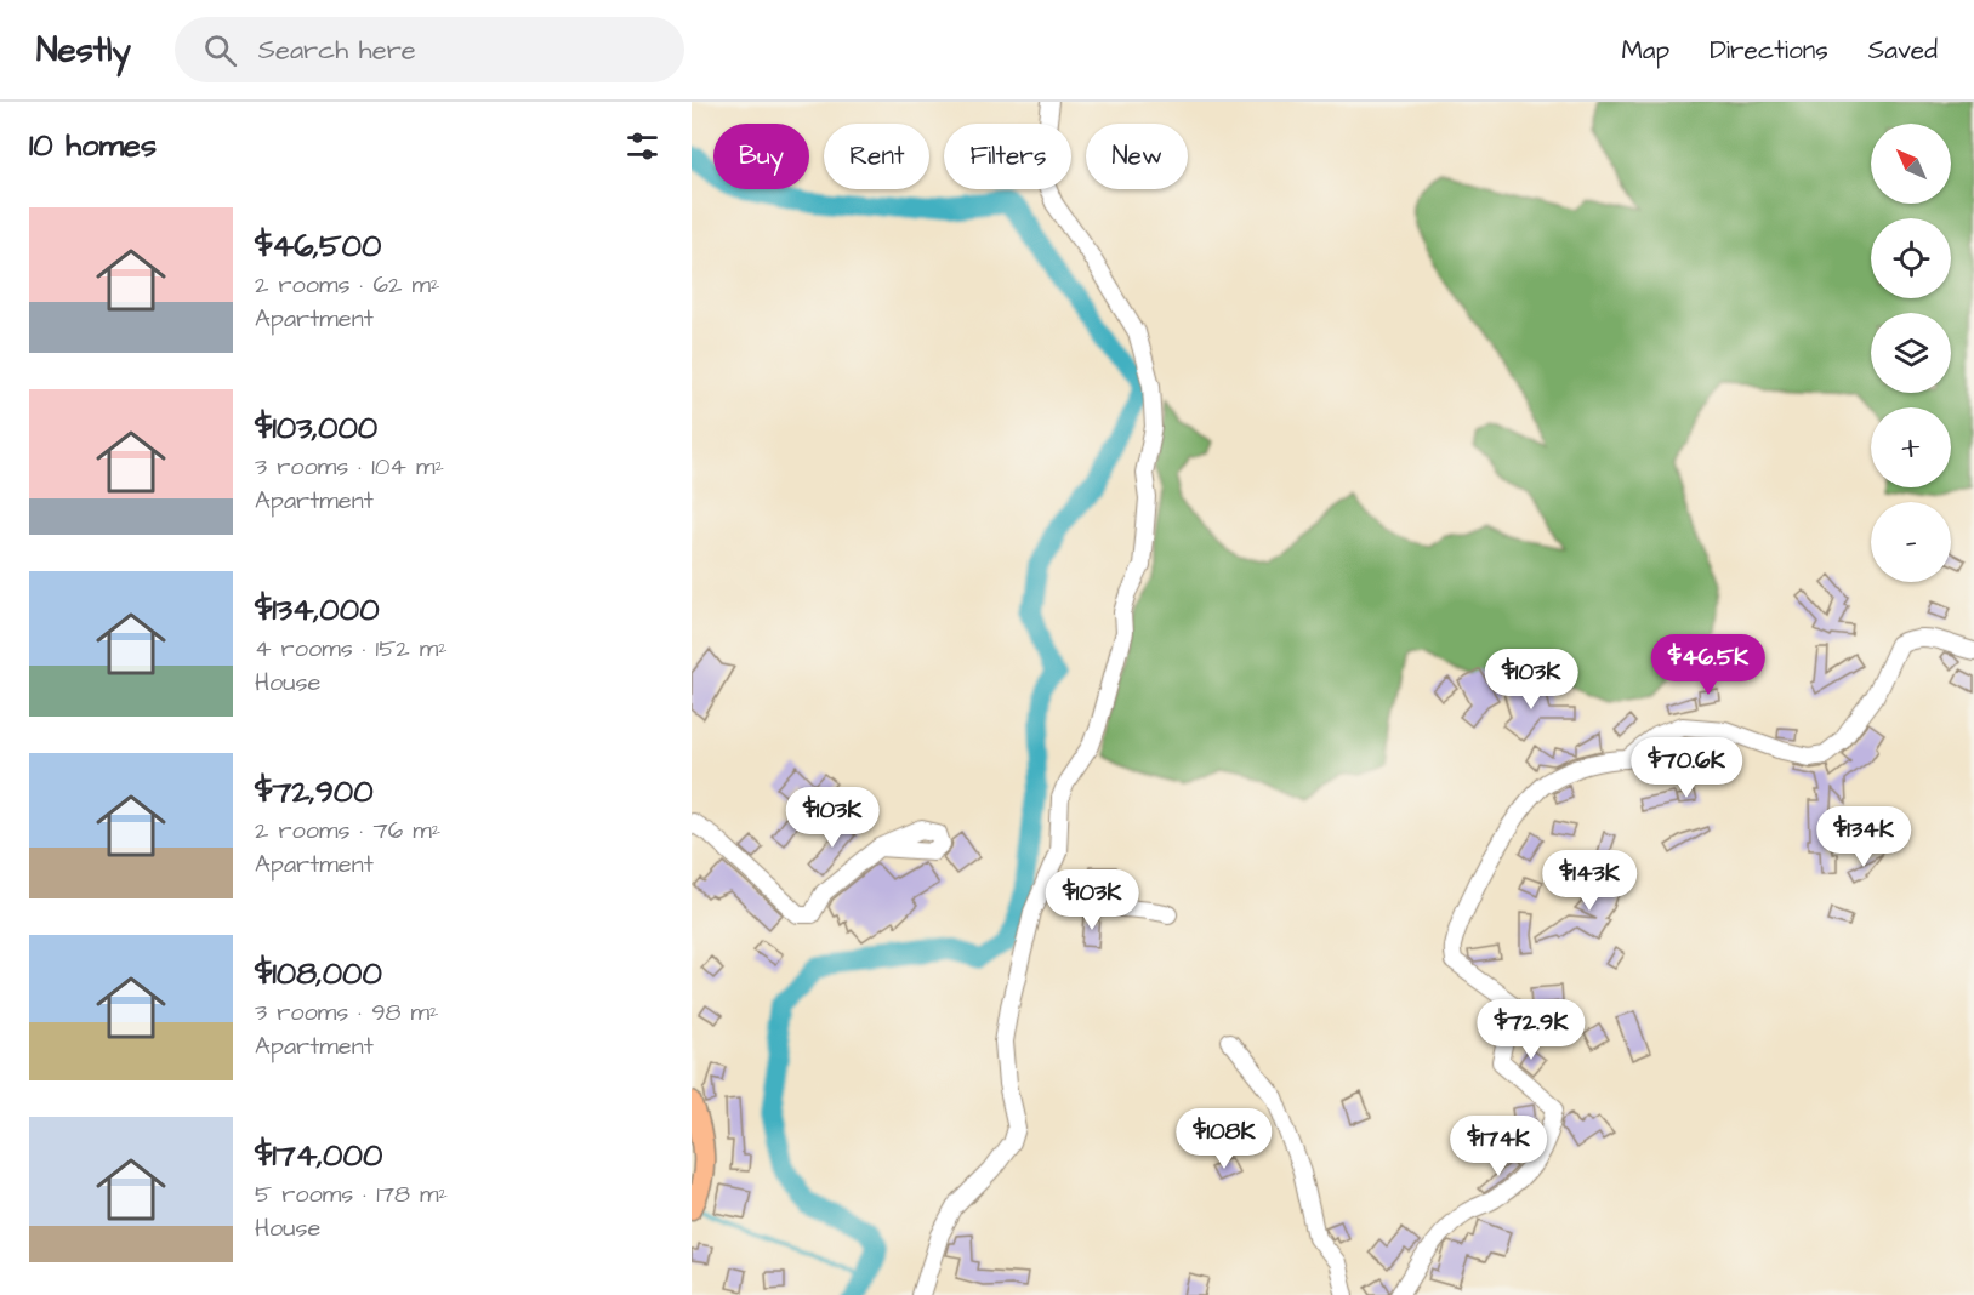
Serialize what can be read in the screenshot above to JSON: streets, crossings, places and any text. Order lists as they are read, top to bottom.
{
  "north": "top left",
  "page": {
    "header": "Nestly",
    "search": "Search here",
    "nav": ["Map", "Directions", "Saved"],
    "heading": "10 homes",
    "map_buttons": ["+", "−"],
    "chip": [
      "Buy",
      "Rent",
      "Filters",
      "New"
    ],
    "list": [
      {
        "name": "$46,500",
        "note": "2 rooms · 62 m² · Apartment"
      },
      {
        "name": "$103,000",
        "note": "3 rooms · 104 m² · Apartment"
      },
      {
        "name": "$134,000",
        "note": "4 rooms · 152 m² · House"
      },
      {
        "name": "$72,900",
        "note": "2 rooms · 76 m² · Apartment"
      },
      {
        "name": "$108,000",
        "note": "3 rooms · 98 m² · Apartment"
      },
      {
        "name": "$174,000",
        "note": "5 rooms · 178 m² · House"
      }
    ],
    "price": [
      "$46.5K",
      "$103K",
      "$70.6K",
      "$103K",
      "$134K",
      "$143K",
      "$103K",
      "$72.9K",
      "$108K",
      "$174K"
    ]
  }
}
